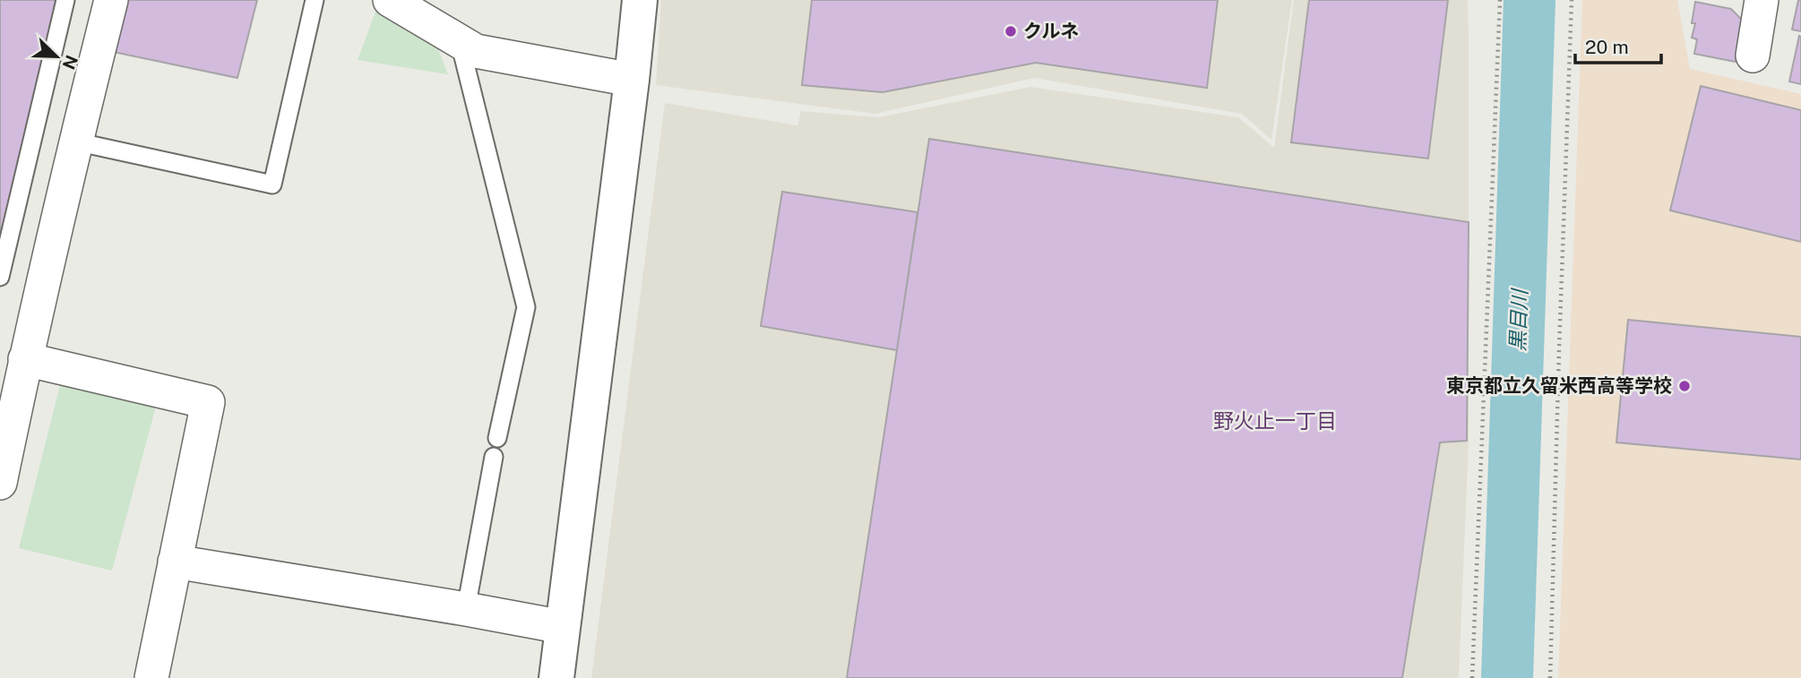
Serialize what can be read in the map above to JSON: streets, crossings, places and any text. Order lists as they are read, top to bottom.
{
  "districts": ["野火止一丁目"],
  "water": ["黒目川"],
  "places": ["クルネ", "東京都立久留米西高等学校"],
  "scale_bar": "20 m",
  "north": "bottom right"
}
